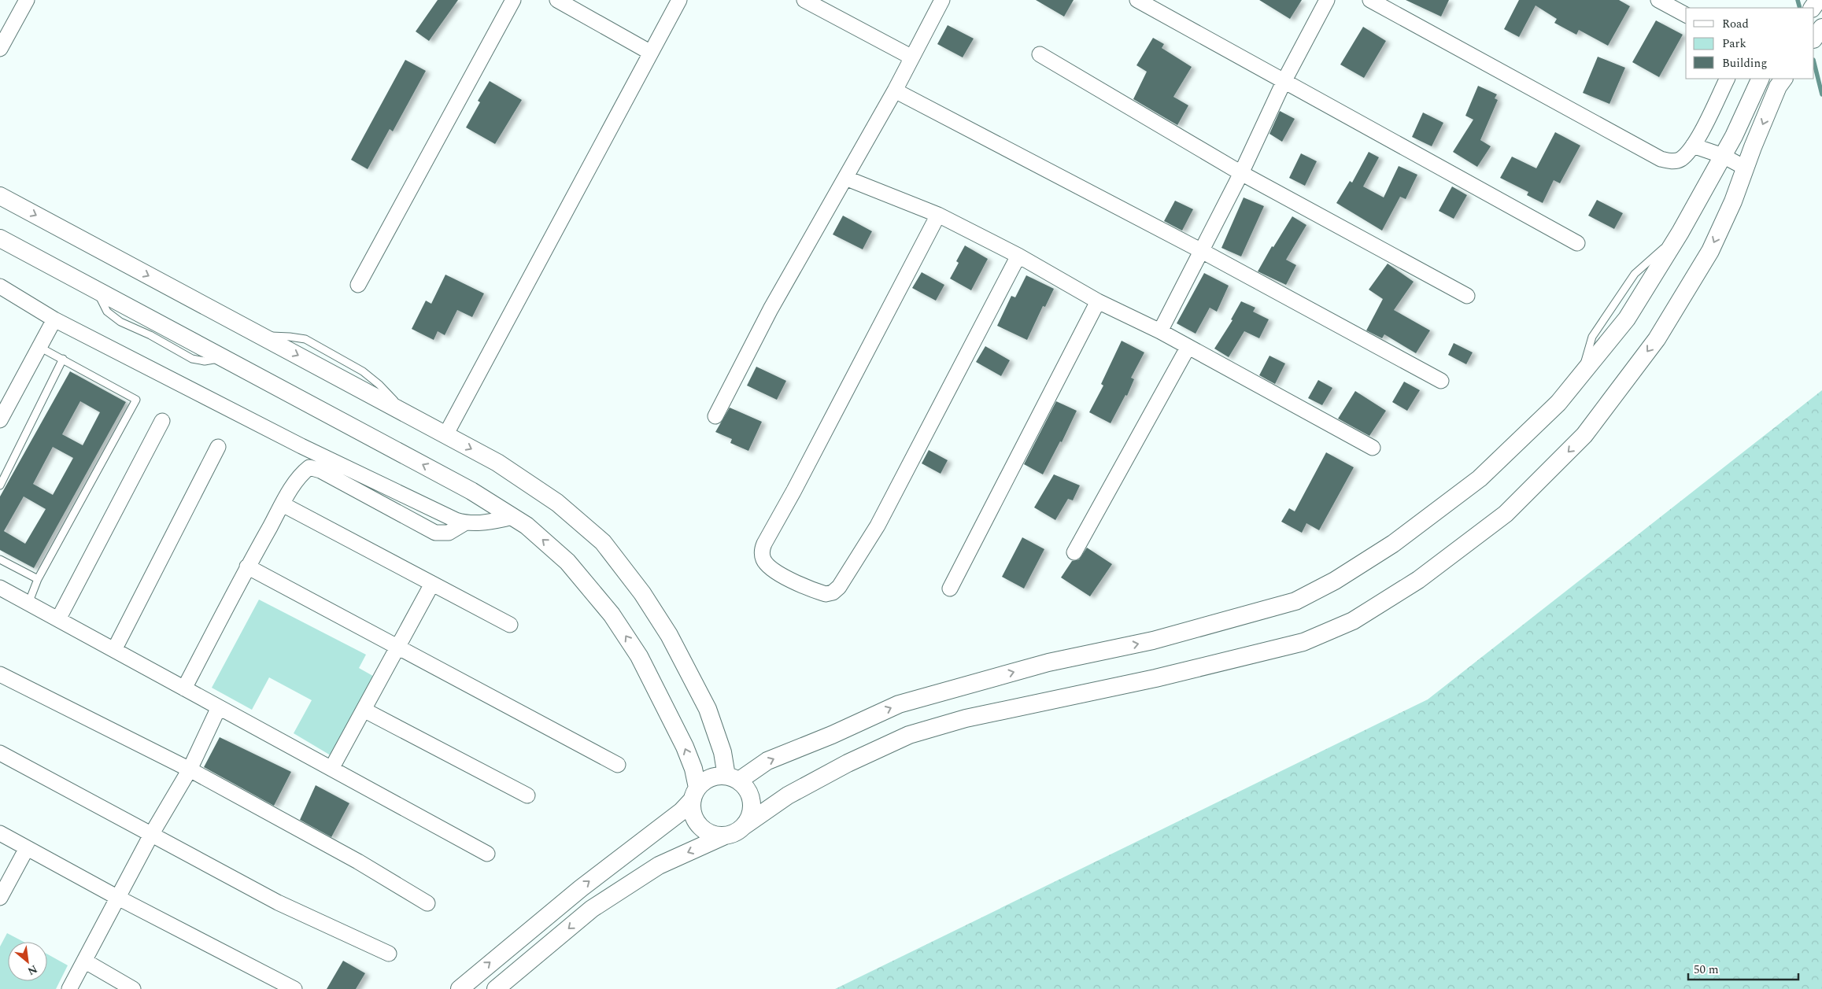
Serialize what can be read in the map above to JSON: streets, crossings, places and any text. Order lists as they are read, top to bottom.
{
  "legend": ["Road", "Park", "Building"],
  "scale_bar": "50 m",
  "north": "bottom right"
}
